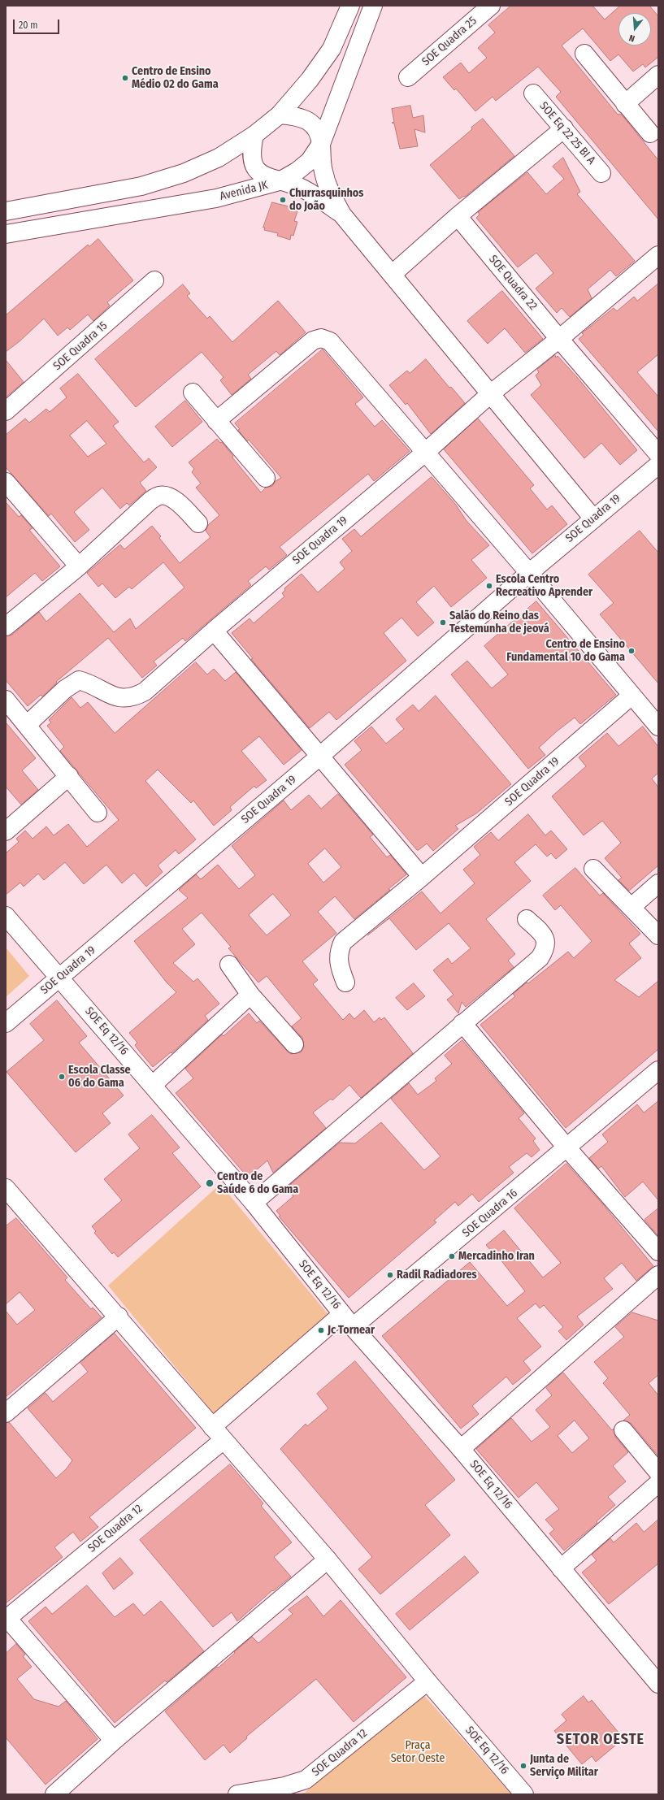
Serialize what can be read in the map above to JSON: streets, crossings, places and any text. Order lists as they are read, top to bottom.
{
  "streets": {
    "street": [
      "SOE Quadra 25",
      "SOE Eq 22 25 BI A",
      "Avenida JK",
      "SOE Quadra 22",
      "SOE Quadra 15",
      "SOE Quadra 19",
      "SOE Eq 12/16",
      "SOE Quadra 16",
      "SOE Quadra 12"
    ]
  },
  "crossings": [
    ["SOE Quadra 22", "SOE Quadra 19"],
    ["SOE Quadra 19", "SOE Eq 12/16"],
    ["SOE Eq 12/16", "SOE Quadra 16"],
    ["SOE Eq 12/16", "SOE Quadra 12"],
    ["SOE Quadra 16", "SOE Quadra 12"]
  ],
  "districts": ["SETOR OESTE"],
  "parks": ["Praça Setor Oeste"],
  "places": [
    "Centro de Ensino Médio 02 do Gama",
    "Churrasquinhos do João",
    "Escola Centro Recreativo Aprender",
    "Salão do Reino das Testemunha de jeová",
    "Centro de Ensino Fundamental 10 do Gama",
    "Escola Classe 06 do Gama",
    "Centro de Saúde 6 do Gama",
    "Mercadinho Iran",
    "Radil Radiadores",
    "Jc Tornear",
    "Junta de Serviço Militar"
  ],
  "scale_bar": "20 m",
  "north": "bottom"
}
